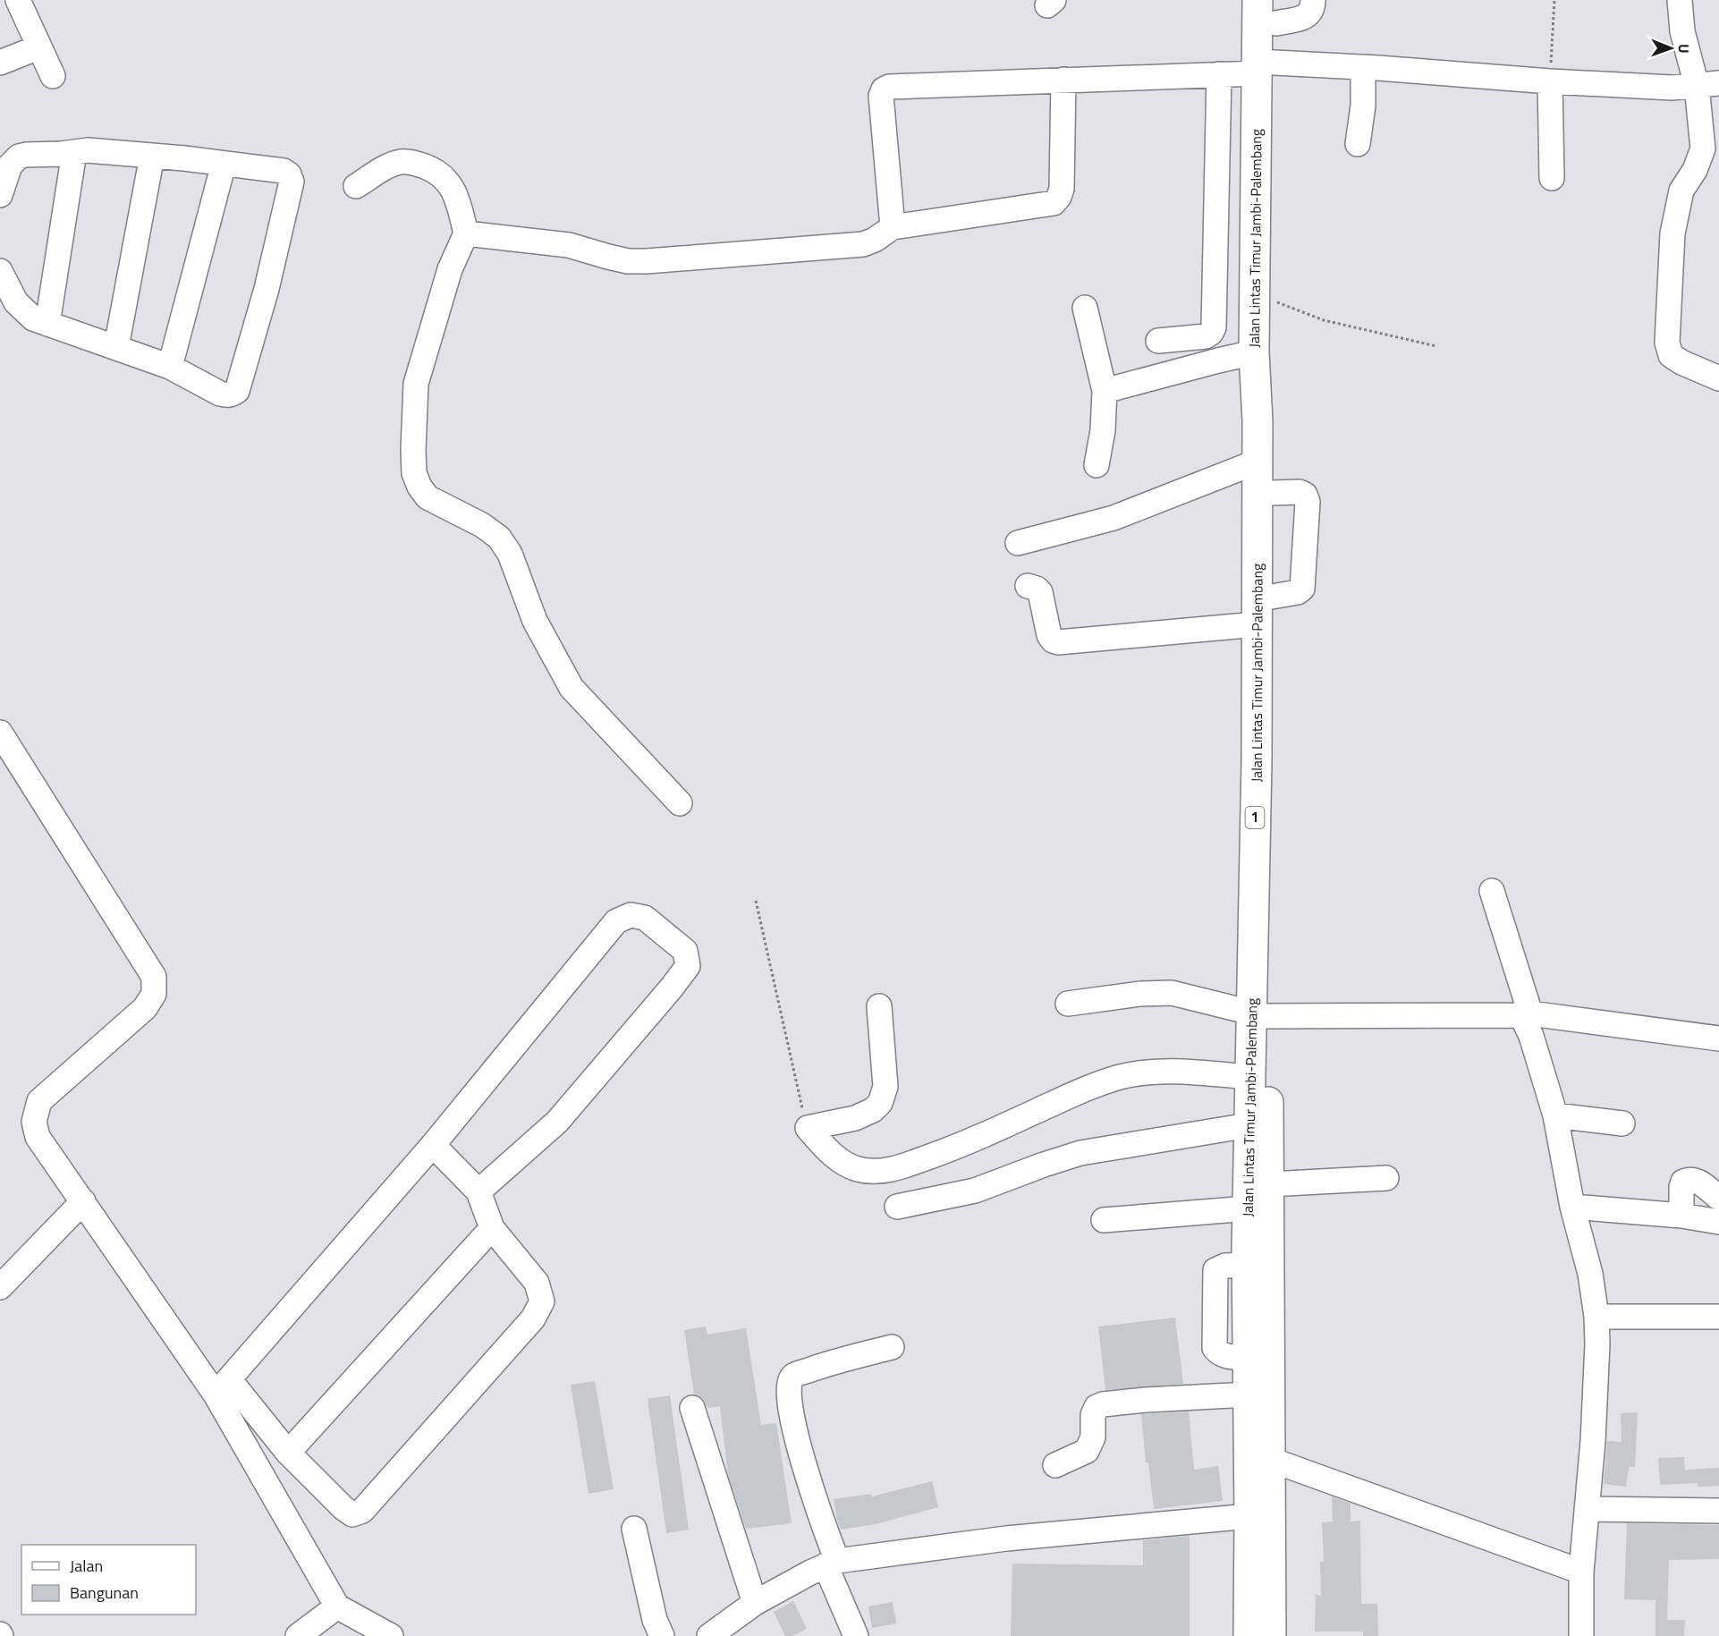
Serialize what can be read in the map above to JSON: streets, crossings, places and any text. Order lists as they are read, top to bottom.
{
  "streets": {
    "highway": ["Jalan Lintas Timur Jambi-Palembang", "1"]
  },
  "legend": ["Jalan", "Bangunan"],
  "north": "right"
}
